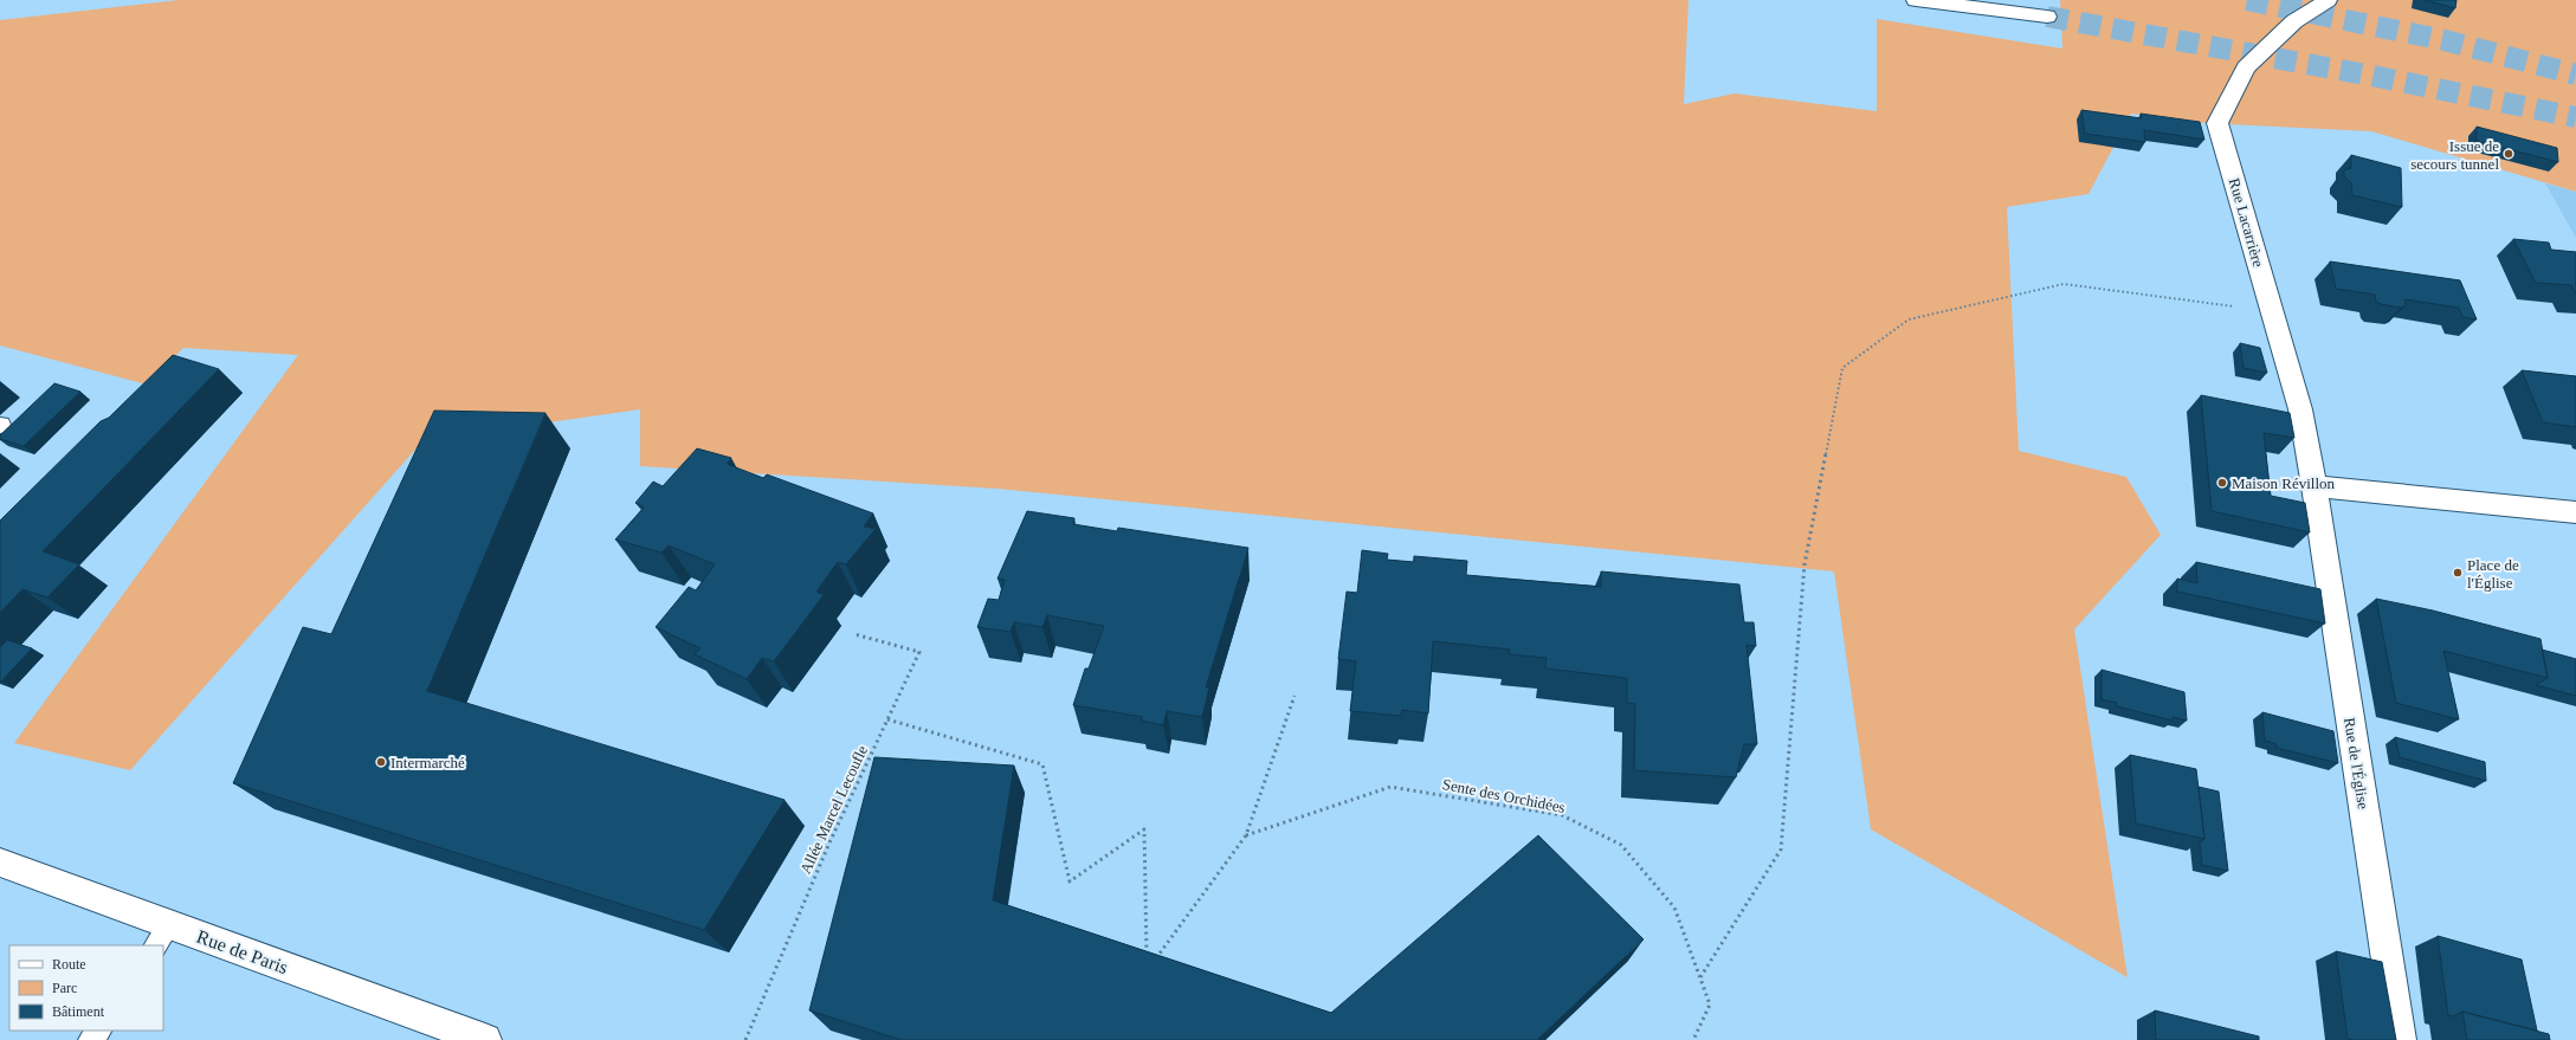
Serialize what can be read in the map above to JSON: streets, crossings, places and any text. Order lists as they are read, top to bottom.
{
  "streets": {
    "main road": ["Rue Lacarrière", "Rue de l'Église", "Rue de Paris"],
    "path": ["Sente des Orchidées", "Allée Marcel Lecoufle"]
  },
  "crossings": [
    ["Rue Lacarrière", "Rue de l'Église"]
  ],
  "places": [
    "Issue de secours tunnel",
    "Maison Révillon",
    "Place de l'Église",
    "Intermarché"
  ],
  "legend": ["Route", "Parc", "Bâtiment"]
}
